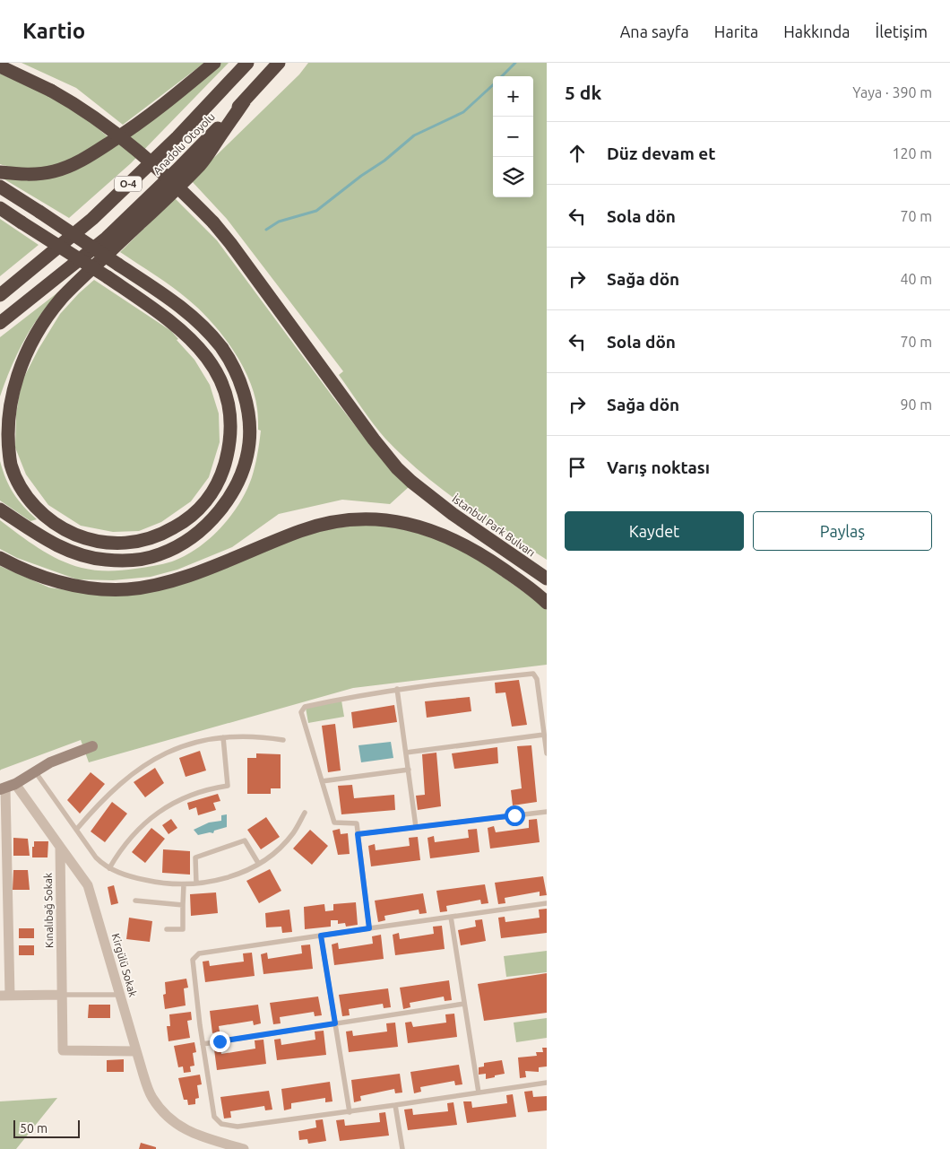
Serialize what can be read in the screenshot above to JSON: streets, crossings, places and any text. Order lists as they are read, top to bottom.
{
  "streets": {
    "highway": ["Anadolu Otoyolu", "O-4", "İstanbul Park Bulvarı"],
    "street": ["Kınalıbağ Sokak", "Kirgülü Sokak"]
  },
  "crossings": [
    ["Kınalıbağ Sokak", "Kirgülü Sokak"]
  ],
  "scale_bar": "50 m",
  "page": {
    "header": "Kartio",
    "nav": [
      "Ana sayfa",
      "Harita",
      "Hakkında",
      "İletişim"
    ],
    "heading": ["5 dk", "Yaya · 390 m"],
    "map_buttons": ["+", "−"],
    "list": [
      ["Düz devam et", "120 m"],
      ["Sola dön", "70 m"],
      ["Sağa dön", "40 m"],
      ["Sola dön", "70 m"],
      ["Sağa dön", "90 m"],
      "Varış noktası"
    ],
    "buttons": ["Kaydet", "Paylaş"],
    "scale": "50 m"
  }
}
